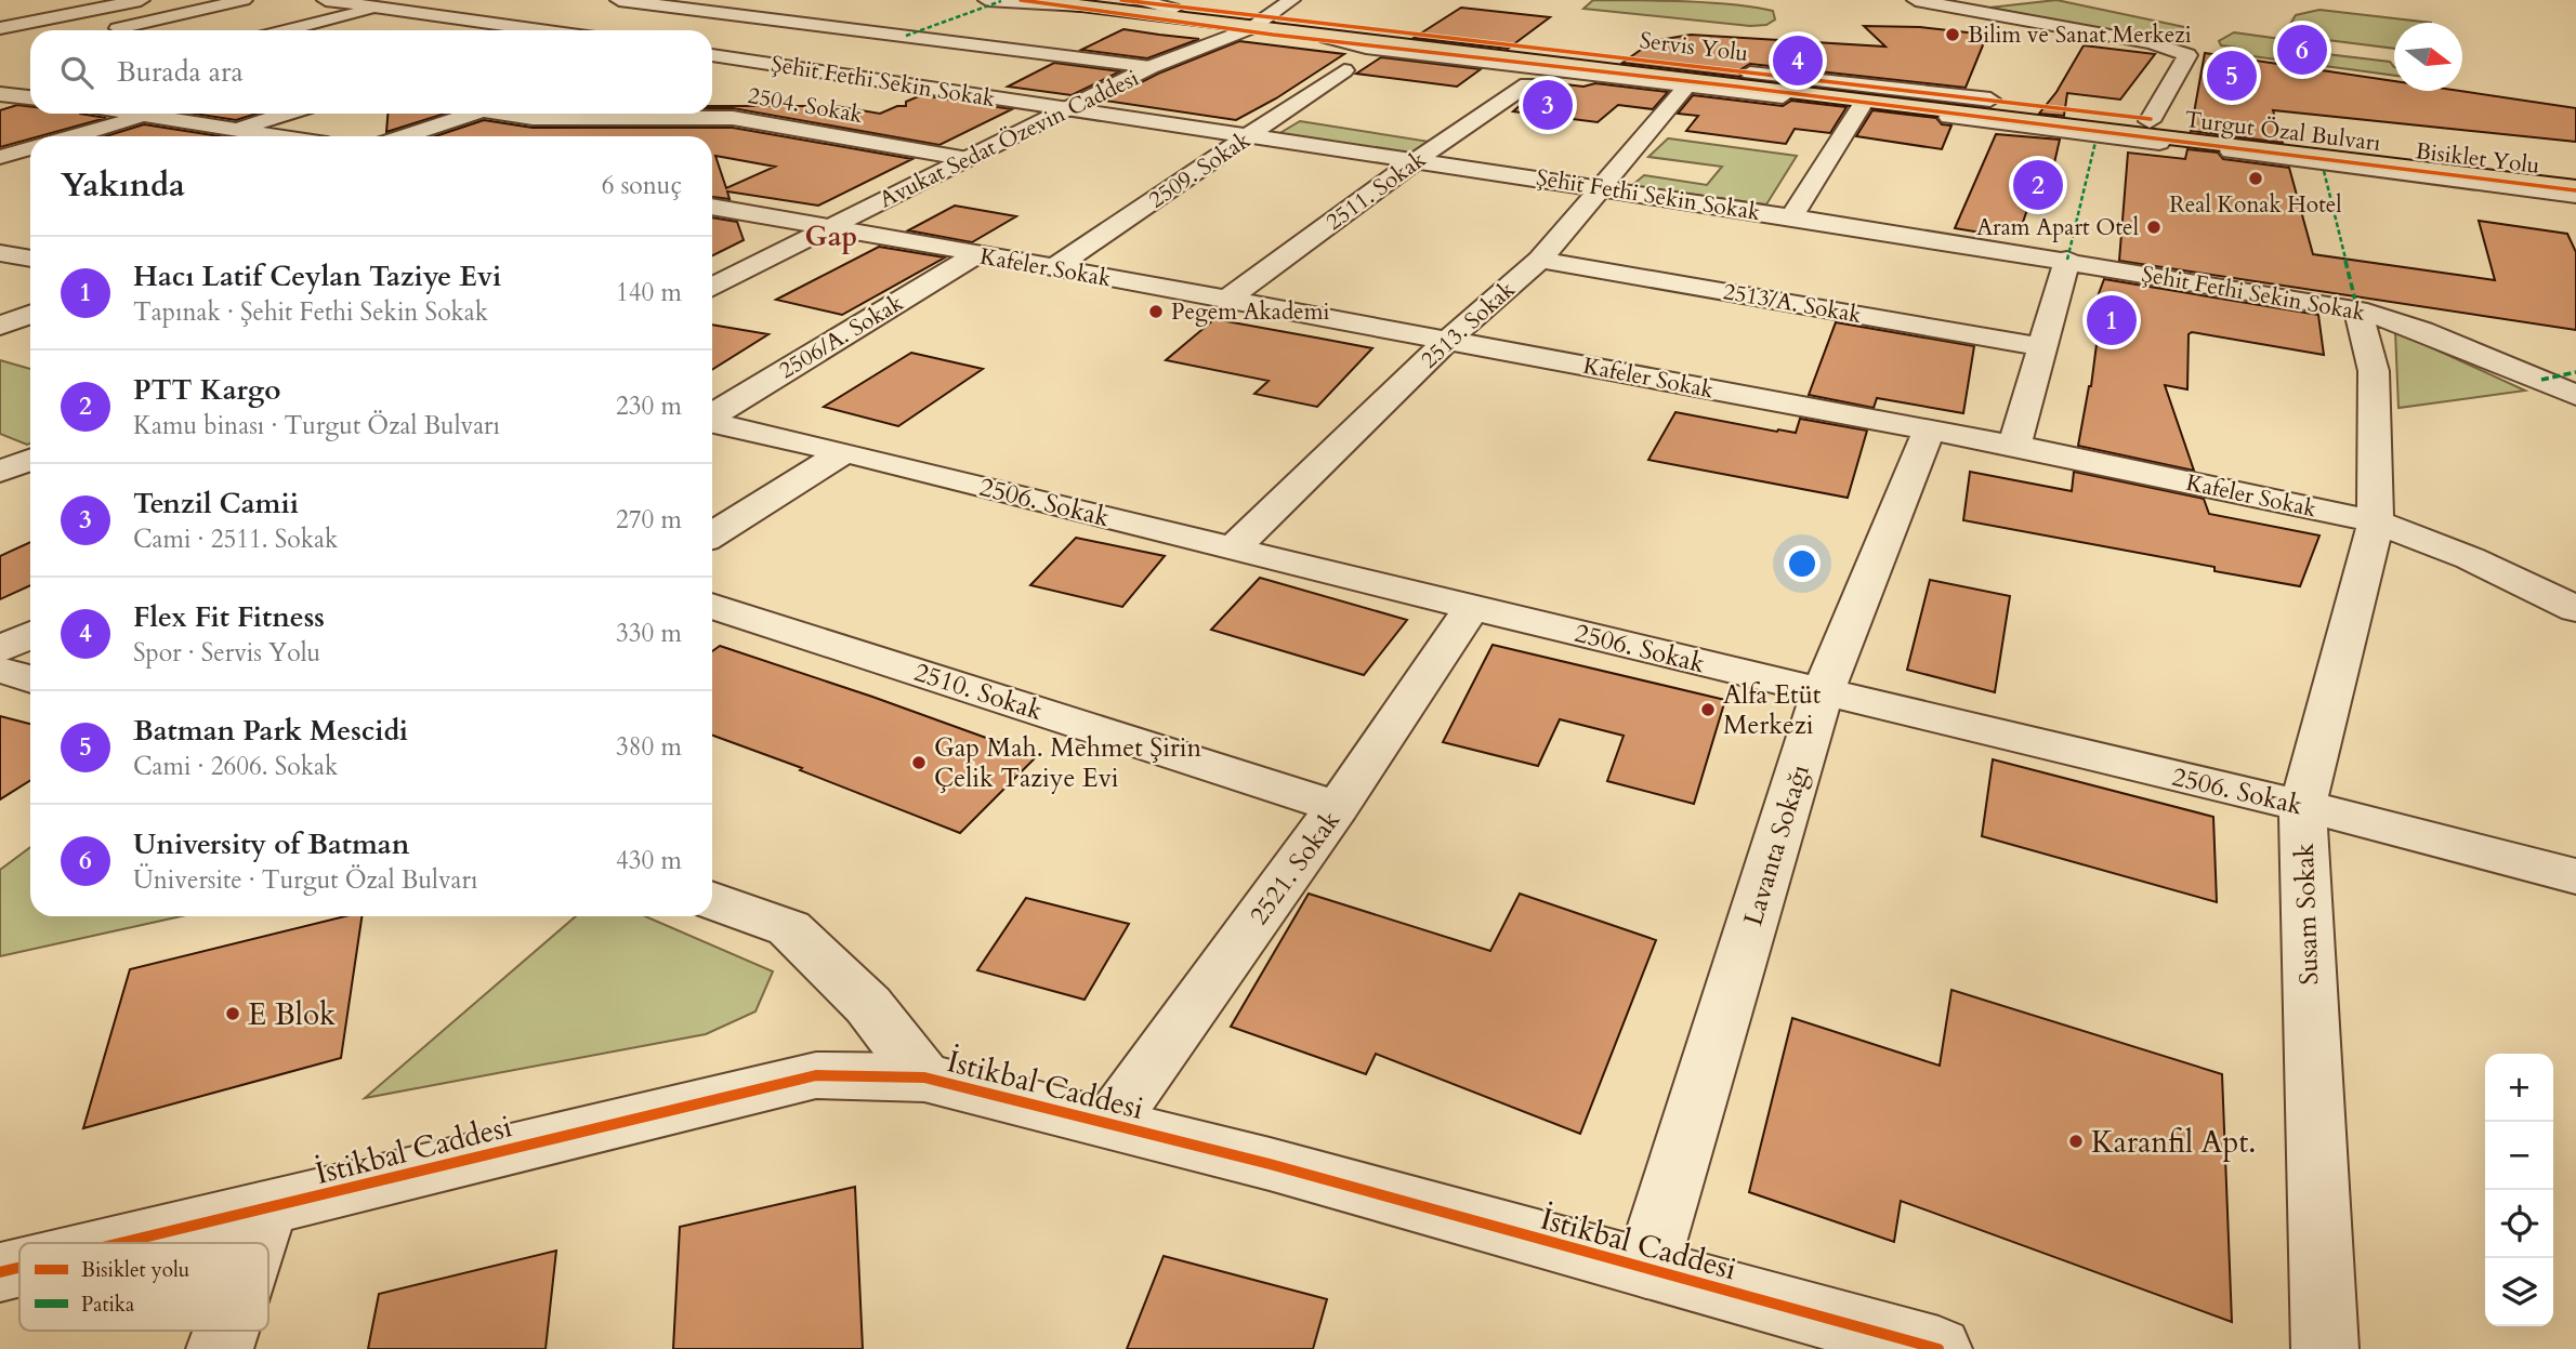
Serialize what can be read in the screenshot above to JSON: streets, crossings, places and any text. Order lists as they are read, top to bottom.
{
  "streets": {
    "main road": ["Turgut Özal Bulvarı"],
    "street": [
      "Şehit Fethi Sekin Sokak",
      "2504. Sokak",
      "Avukat Sedat Özevin Caddesi",
      "2509. Sokak",
      "2511. Sokak",
      "Kafeler Sokak",
      "2513/A. Sokak",
      "2513. Sokak",
      "2506/A. Sokak",
      "2506. Sokak",
      "2510. Sokak",
      "Lavanta Sokağı",
      "2521. Sokak",
      "Susam Sokak",
      "İstikbal Caddesi"
    ],
    "cycle path": ["Servis Yolu", "Bisiklet Yolu"]
  },
  "crossings": [
    ["Şehit Fethi Sekin Sokak", "Avukat Sedat Özevin Caddesi"],
    ["Şehit Fethi Sekin Sokak", "2509. Sokak"],
    ["Şehit Fethi Sekin Sokak", "2511. Sokak"],
    ["Şehit Fethi Sekin Sokak", "2513. Sokak"],
    ["Şehit Fethi Sekin Sokak", "Susam Sokak"],
    ["2504. Sokak", "Avukat Sedat Özevin Caddesi"],
    ["Avukat Sedat Özevin Caddesi", "Kafeler Sokak"],
    ["2509. Sokak", "Kafeler Sokak"],
    ["2511. Sokak", "Kafeler Sokak"],
    ["Kafeler Sokak", "2513. Sokak"],
    ["Kafeler Sokak", "2506/A. Sokak"],
    ["Kafeler Sokak", "Lavanta Sokağı"],
    ["Kafeler Sokak", "Susam Sokak"],
    ["2513/A. Sokak", "2513. Sokak"],
    ["2513. Sokak", "2506. Sokak"],
    ["2506. Sokak", "Lavanta Sokağı"],
    ["2506. Sokak", "2521. Sokak"],
    ["2506. Sokak", "Susam Sokak"],
    ["2510. Sokak", "2521. Sokak"],
    ["Lavanta Sokağı", "İstikbal Caddesi"],
    ["2521. Sokak", "İstikbal Caddesi"]
  ],
  "districts": ["Gap"],
  "places": [
    "Bilim ve Sanat Merkezi",
    "Real Konak Hotel",
    "Aram Apart Otel",
    "Pegem Akademi",
    "Alfa Etüt Merkezi",
    "Gap Mah. Mehmet Şirin Çelik Taziye Evi",
    "E Blok",
    "Karanfil Apt."
  ],
  "legend": ["Bisiklet yolu", "Patika"],
  "north": "right",
  "page": {
    "pins": [
      "6",
      "4",
      "5",
      "3",
      "2",
      "1"
    ],
    "search": "Burada ara",
    "heading": ["Yakında", "6 sonuç"],
    "list": [
      {
        "mark": "1",
        "name": "Hacı Latif Ceylan Taziye Evi",
        "note": "Tapınak · Şehit Fethi Sekin Sokak",
        "value": "140 m"
      },
      {
        "mark": "2",
        "name": "PTT Kargo",
        "note": "Kamu binası · Turgut Özal Bulvarı",
        "value": "230 m"
      },
      {
        "mark": "3",
        "name": "Tenzil Camii",
        "note": "Cami · 2511. Sokak",
        "value": "270 m"
      },
      {
        "mark": "4",
        "name": "Flex Fit Fitness",
        "note": "Spor · Servis Yolu",
        "value": "330 m"
      },
      {
        "mark": "5",
        "name": "Batman Park Mescidi",
        "note": "Cami · 2606. Sokak",
        "value": "380 m"
      },
      {
        "mark": "6",
        "name": "University of Batman",
        "note": "Üniversite · Turgut Özal Bulvarı",
        "value": "430 m"
      }
    ],
    "map_buttons": ["+", "−"]
  }
}
